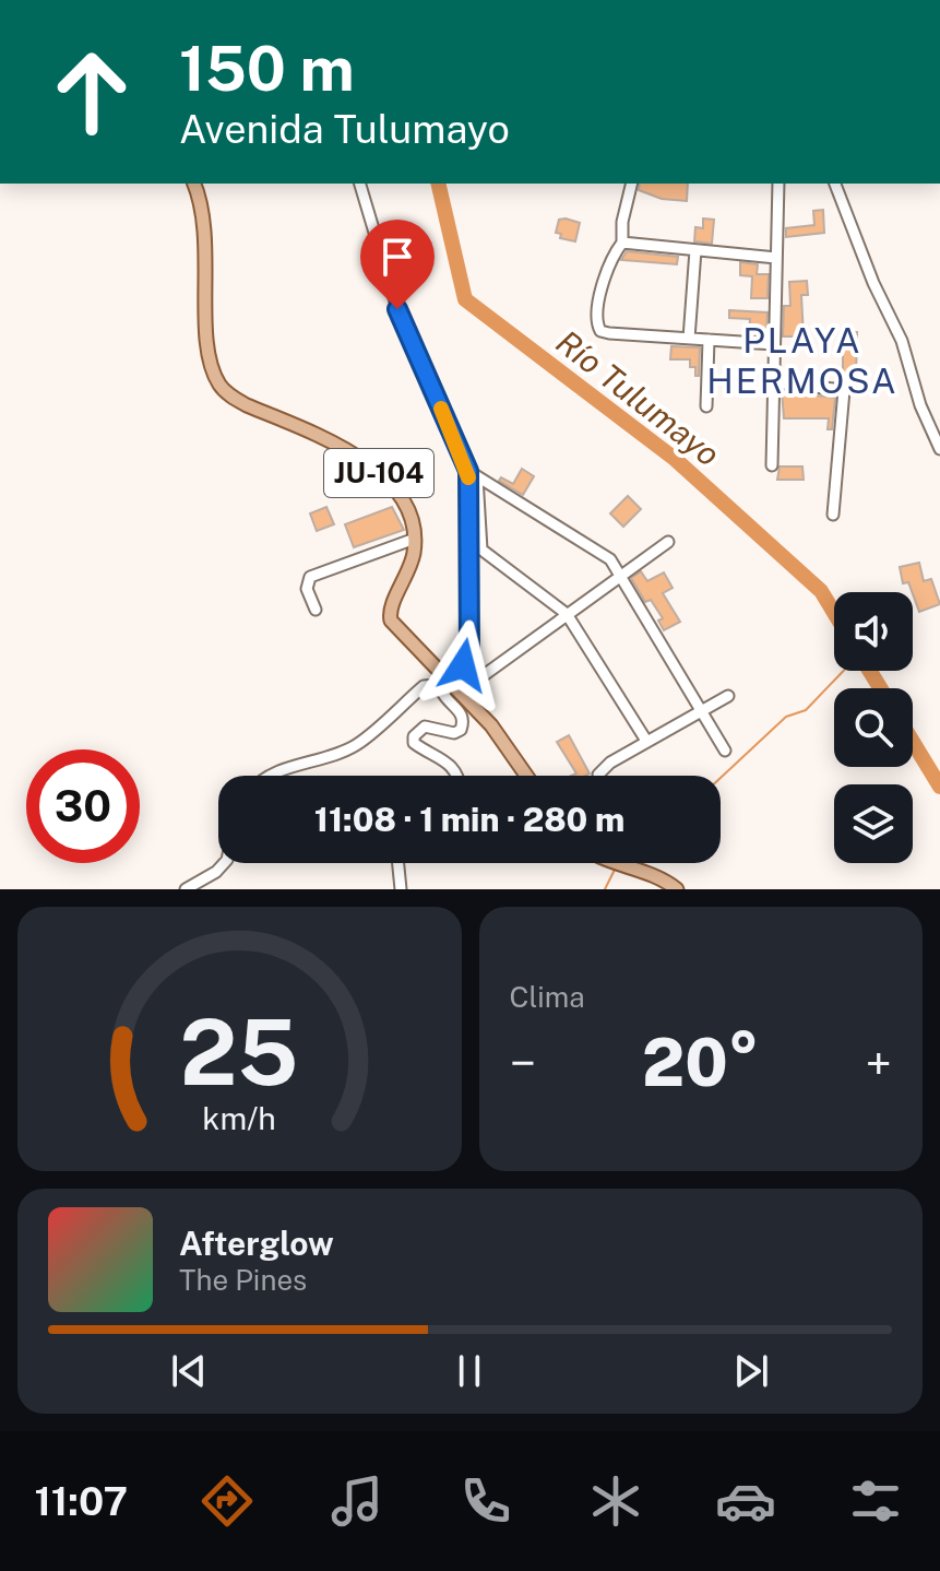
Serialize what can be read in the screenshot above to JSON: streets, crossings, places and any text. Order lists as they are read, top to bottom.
{
  "streets": {
    "main road": ["JU-104"]
  },
  "districts": ["PLAYA HERMOSA"],
  "water": ["Río Tulumayo"],
  "page": {
    "turn": ["150 m", "Avenida Tulumayo"],
    "limit": "30",
    "trip": "11:08 · 1 min · 280 m",
    "tile": "Clima",
    "heat": ["−", "20°", "+"],
    "song": ["Afterglow", "The Pines"],
    "tabs": "11:07",
    "gauge": ["25", "km/h"]
  }
}
